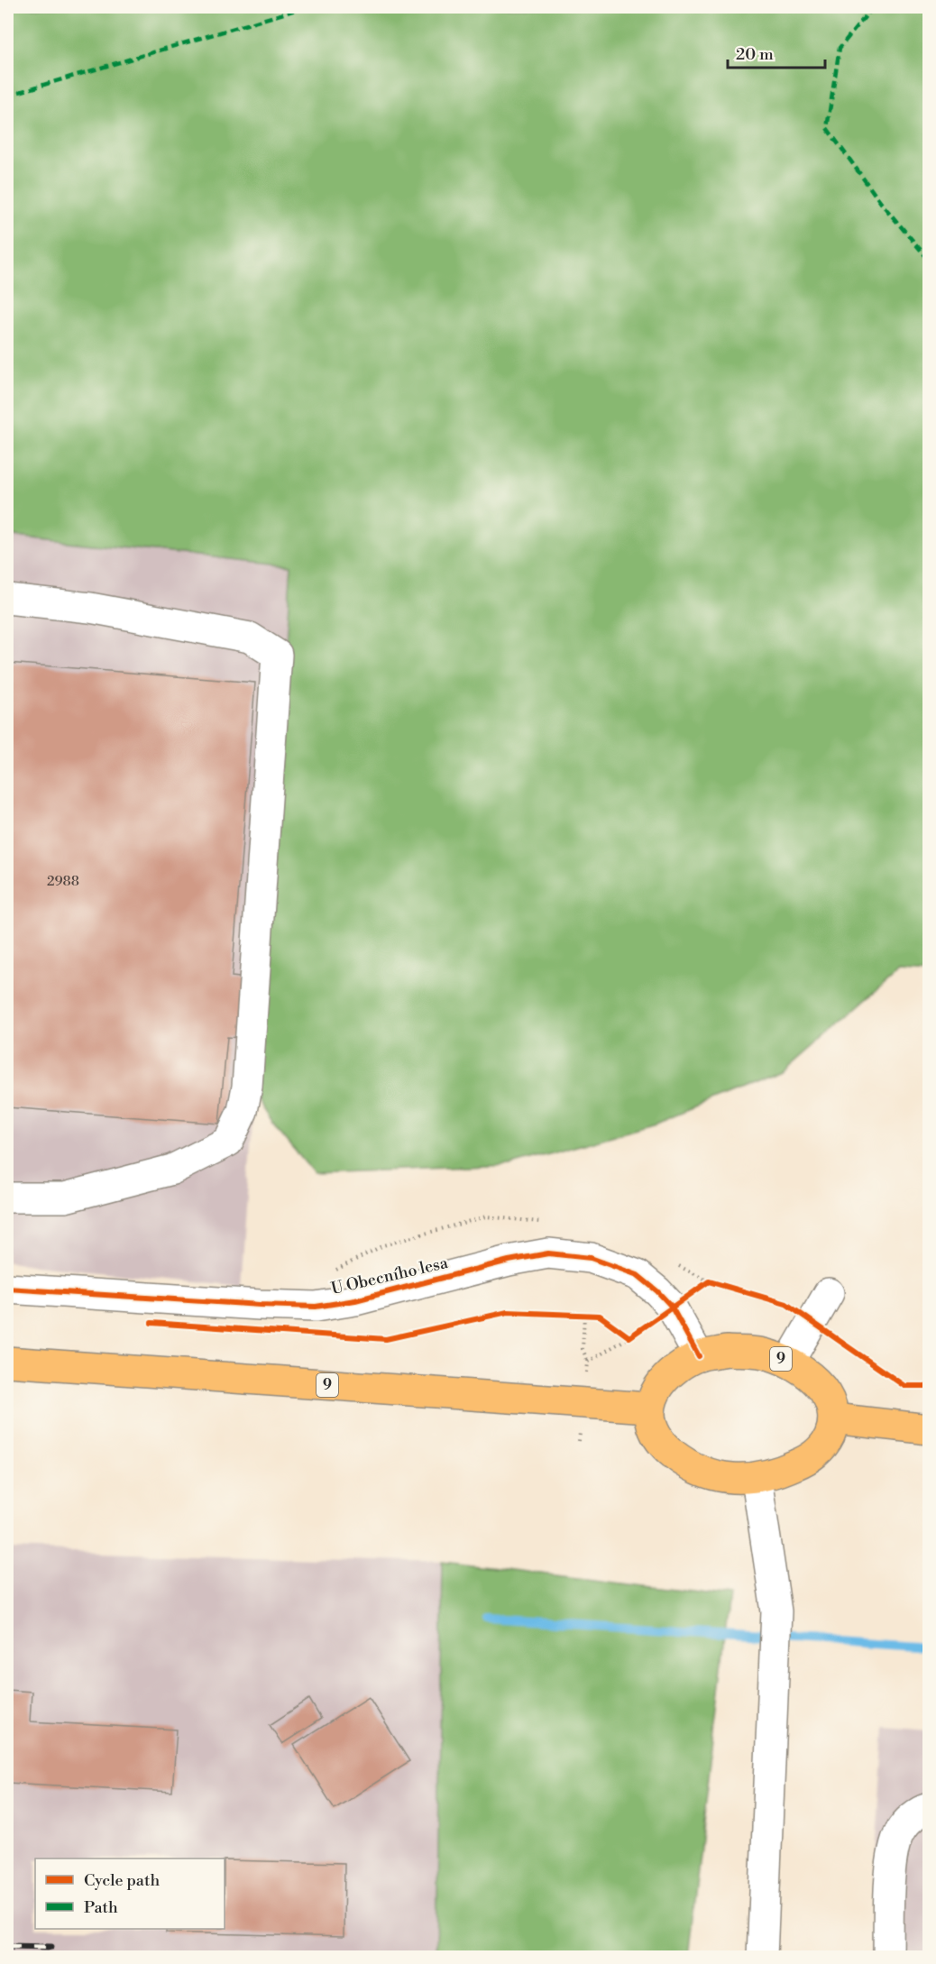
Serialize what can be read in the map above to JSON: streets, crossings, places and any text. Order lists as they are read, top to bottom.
{
  "streets": {
    "main road": ["9"],
    "street": ["U Obecního lesa"]
  },
  "crossings": [
    ["U Obecního lesa", "9"]
  ],
  "house_numbers": ["2988"],
  "legend": ["Cycle path", "Path"],
  "scale_bar": "20 m"
}
